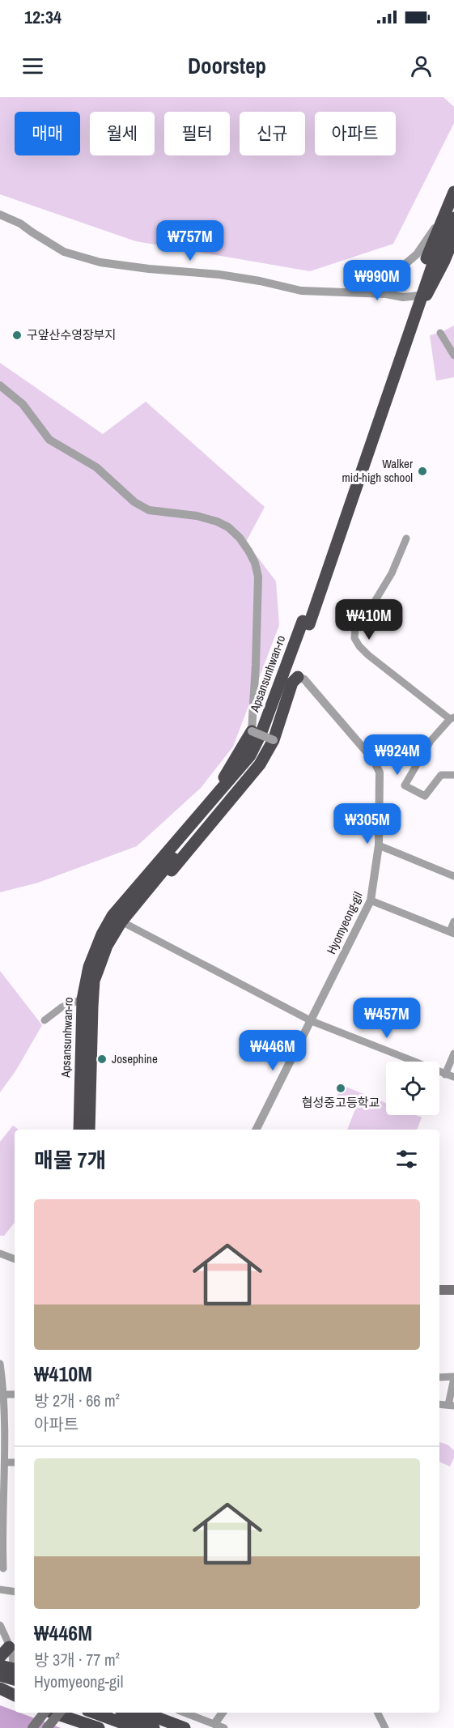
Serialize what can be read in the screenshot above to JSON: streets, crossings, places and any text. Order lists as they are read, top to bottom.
{
  "streets": {
    "highway": ["Apsansunhwan-ro"],
    "street": ["Hyomyeong-gil"]
  },
  "places": [
    "구앞산수영장부지",
    "Walker mid-high school",
    "Josephine",
    "협성중고등학교"
  ],
  "page": {
    "status": "12:34",
    "header": "Doorstep",
    "chip": [
      "매매",
      "월세",
      "필터",
      "신규",
      "아파트"
    ],
    "price": [
      "₩757M",
      "₩990M",
      "₩410M",
      "₩924M",
      "₩305M",
      "₩457M",
      "₩446M"
    ],
    "heading": "매물 7개",
    "list": [
      {
        "name": "₩410M",
        "note": "방 2개 · 66 m² · 아파트"
      },
      {
        "name": "₩446M",
        "note": "방 3개 · 77 m² · Hyomyeong-gil"
      }
    ]
  }
}
